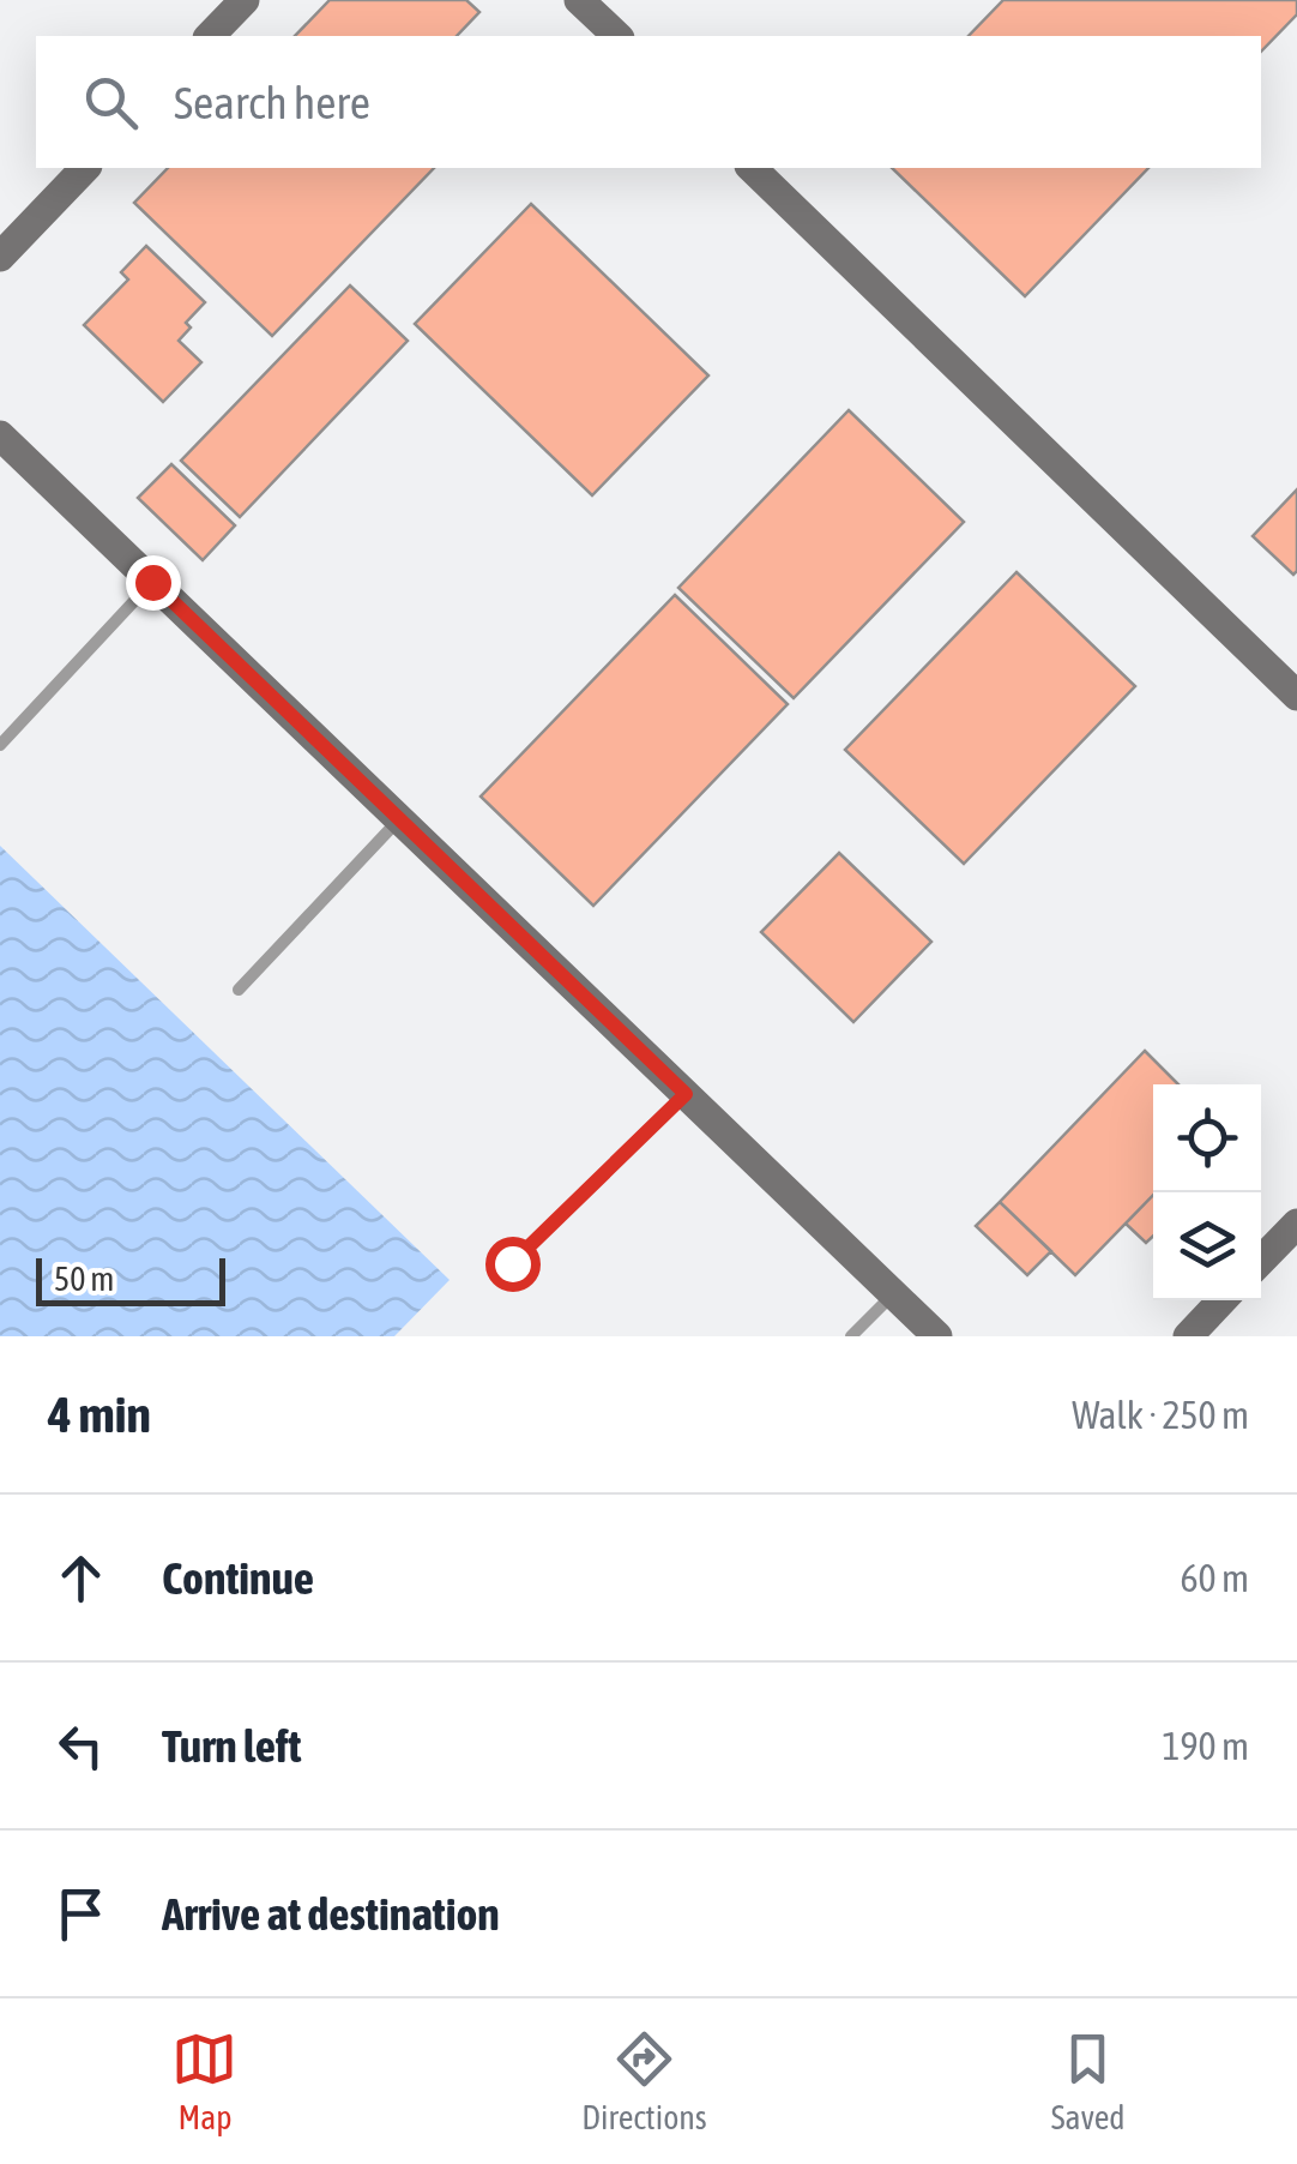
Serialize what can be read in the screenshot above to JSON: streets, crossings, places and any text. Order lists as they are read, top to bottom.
{
  "scale_bar": "50 m",
  "page": {
    "search": "Search here",
    "scale": "50 m",
    "heading": ["4 min", "Walk · 250 m"],
    "list": [
      ["Continue", "60 m"],
      ["Turn left", "190 m"],
      "Arrive at destination"
    ],
    "nav": ["Map", "Directions", "Saved"]
  }
}
